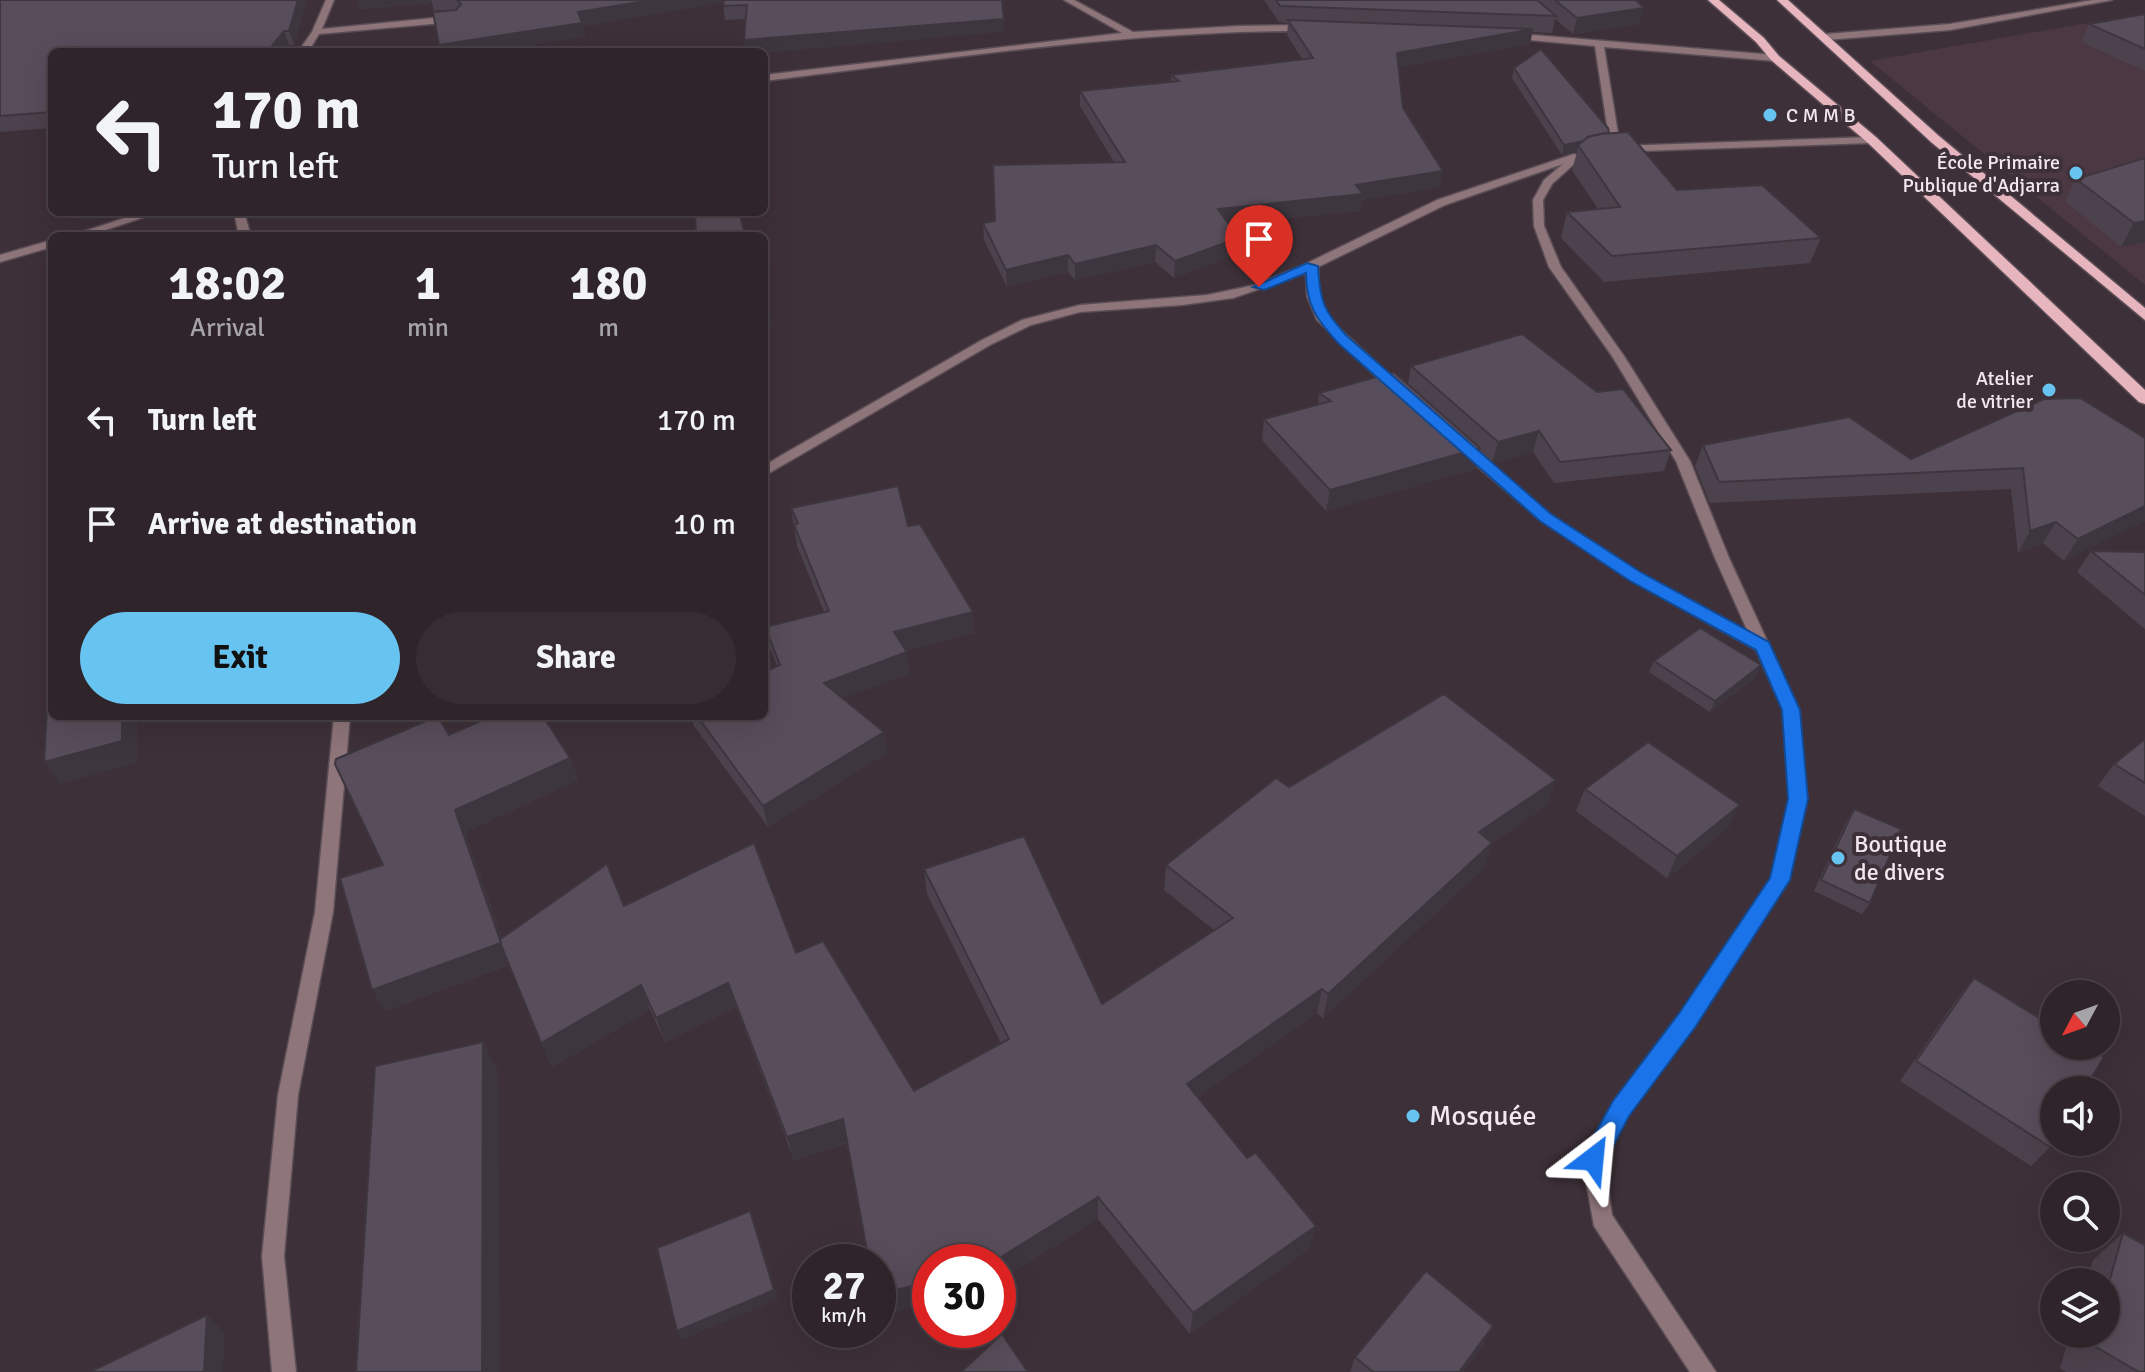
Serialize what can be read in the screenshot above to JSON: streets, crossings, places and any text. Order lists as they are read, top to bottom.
{
  "places": [
    "C M M B",
    "École Primaire Publique d'Adjarra",
    "Atelier de vitrier",
    "Boutique de divers",
    "Mosquée"
  ],
  "north": "bottom left",
  "page": {
    "turn": ["170 m", "Turn left"],
    "eta": [
      "18:02",
      "Arrival",
      "1",
      "min",
      "180",
      "m"
    ],
    "list": [
      {
        "name": "Turn left",
        "value": "170 m"
      },
      {
        "name": "Arrive at destination",
        "value": "10 m"
      }
    ],
    "buttons": ["Exit", "Share"],
    "speed": "27 km/h",
    "limit": "30"
  }
}
